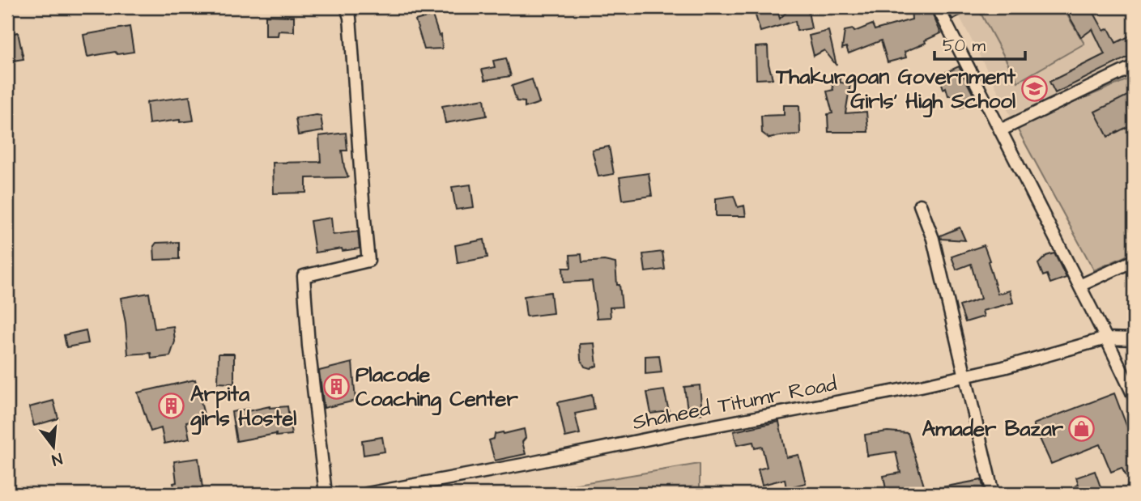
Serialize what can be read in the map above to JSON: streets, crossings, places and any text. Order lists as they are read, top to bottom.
{
  "streets": {
    "street": ["Shaheed Titumr Road"]
  },
  "places": {
    "school or university": ["Thakurgoan Government Girls' High School"],
    "building": ["Placode Coaching Center", "Arpita girls Hostel"],
    "shop": ["Amader Bazar"]
  },
  "scale_bar": "50 m",
  "north": "bottom"
}
